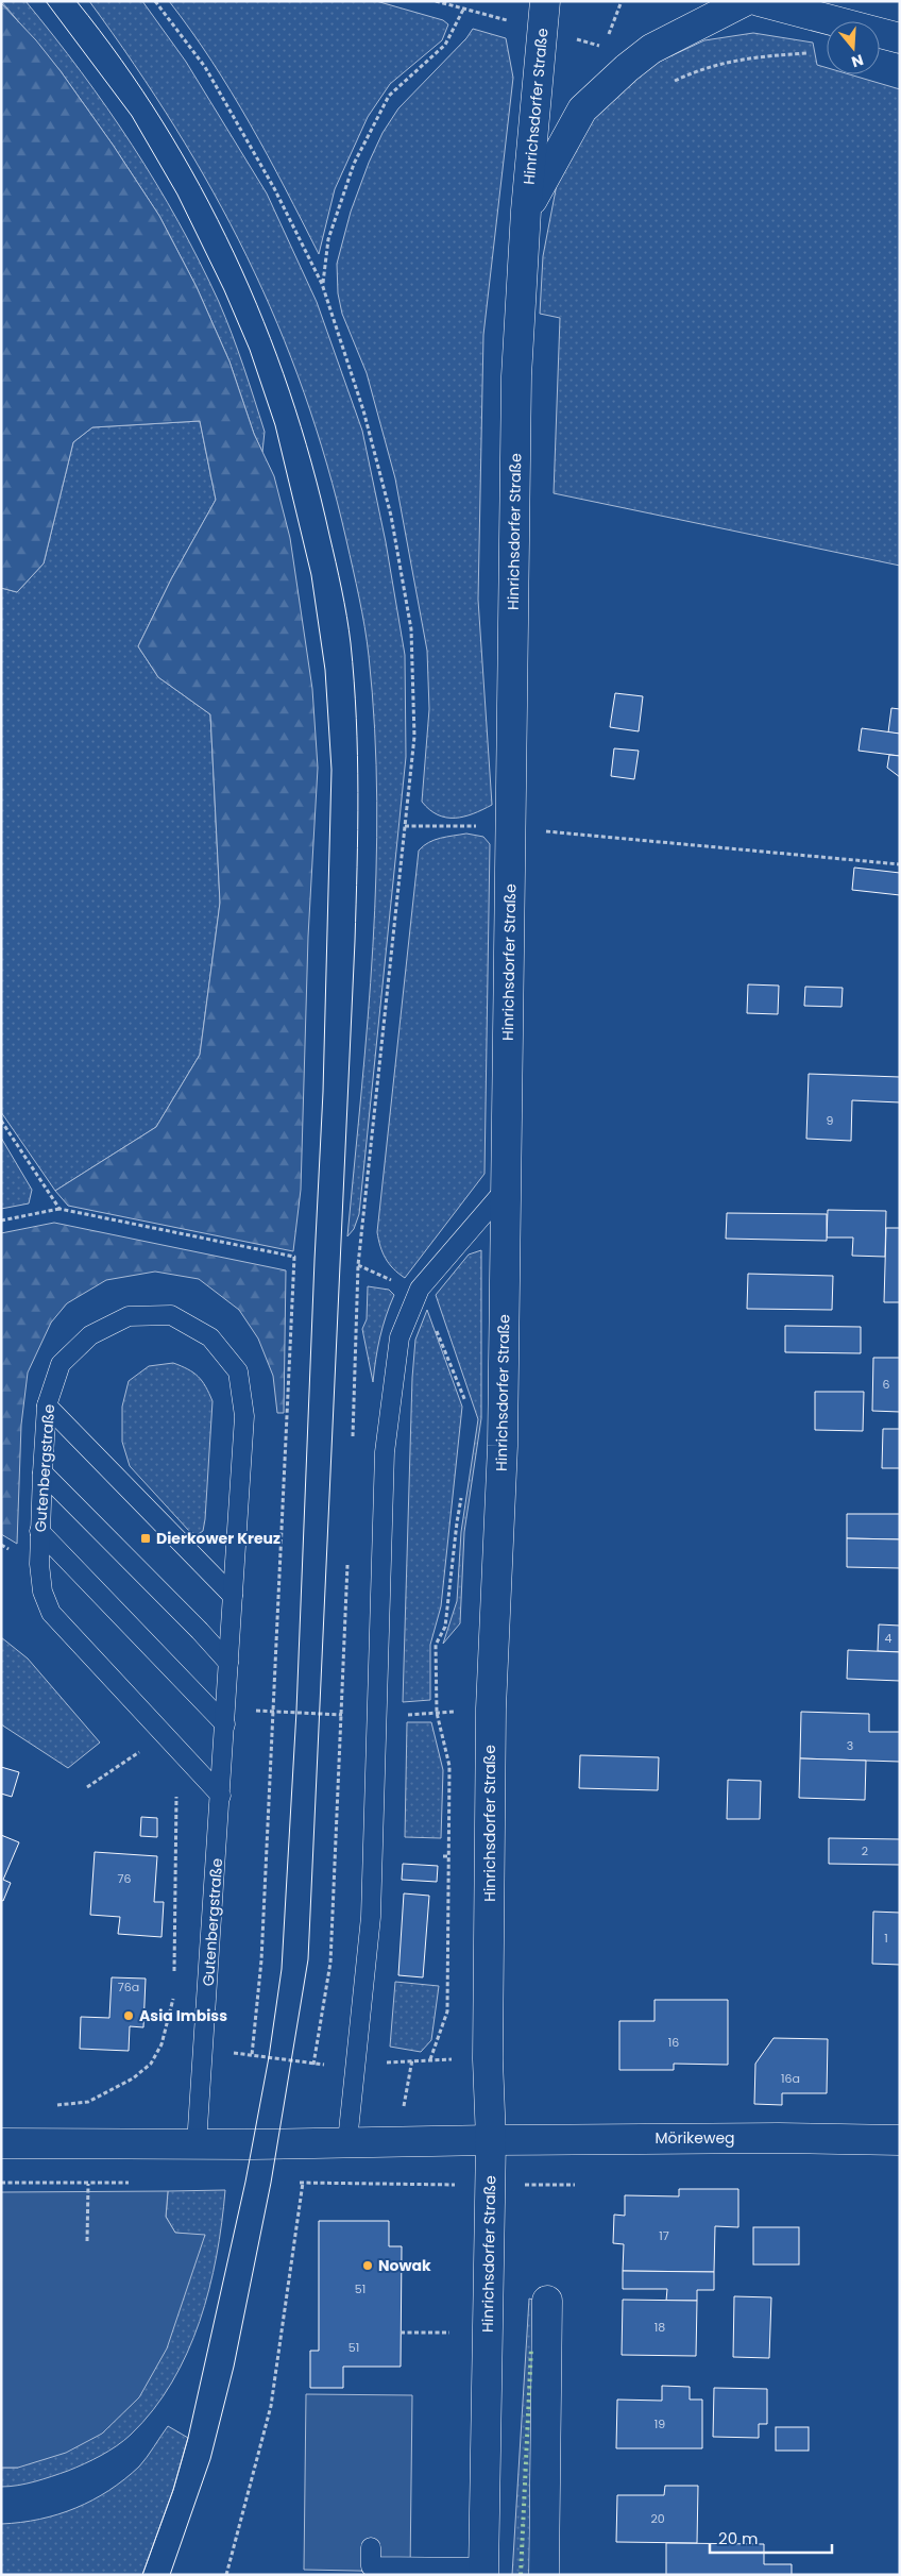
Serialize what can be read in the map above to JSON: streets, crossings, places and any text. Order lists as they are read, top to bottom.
{
  "streets": {
    "street": ["Hinrichsdorfer Straße", "Mörikeweg"],
    "lane": ["Gutenbergstraße"]
  },
  "crossings": [
    ["Hinrichsdorfer Straße", "Mörikeweg"]
  ],
  "places": {
    "transit": ["Dierkower Kreuz"],
    "other": ["Asia Imbiss", "Nowak"]
  },
  "house_numbers": [
    "9",
    "6",
    "4",
    "3",
    "2",
    "76",
    "1",
    "76a",
    "16",
    "16a",
    "17",
    "51",
    "18",
    "51",
    "19",
    "20"
  ],
  "scale_bar": "20 m",
  "north": "bottom"
}
